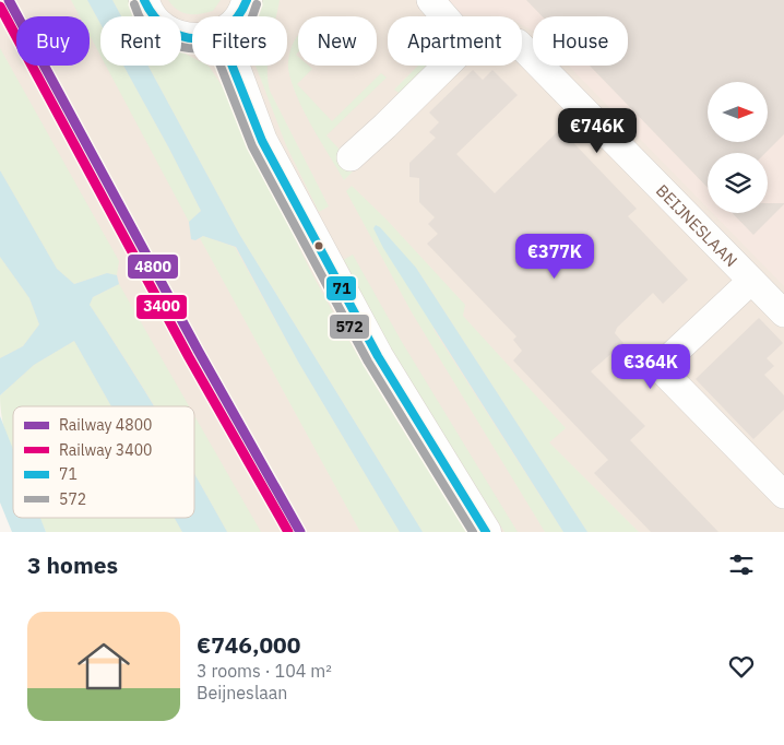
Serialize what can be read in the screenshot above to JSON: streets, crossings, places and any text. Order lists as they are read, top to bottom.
{
  "streets": {
    "street": ["BEIJNESLAAN"]
  },
  "lines": [
    "rail line 4800",
    "transit line 71",
    "transit line 572",
    "rail line 3400"
  ],
  "legend": [
    "Railway 4800",
    "Railway 3400",
    "71",
    "572"
  ],
  "north": "right",
  "page": {
    "chip": [
      "Buy",
      "Rent",
      "Filters",
      "New",
      "Apartment",
      "House"
    ],
    "price": ["€746K", "€377K", "€364K"],
    "heading": "3 homes",
    "list": [
      {
        "name": "€746,000",
        "note": "3 rooms · 104 m² · Beijneslaan"
      }
    ]
  }
}
